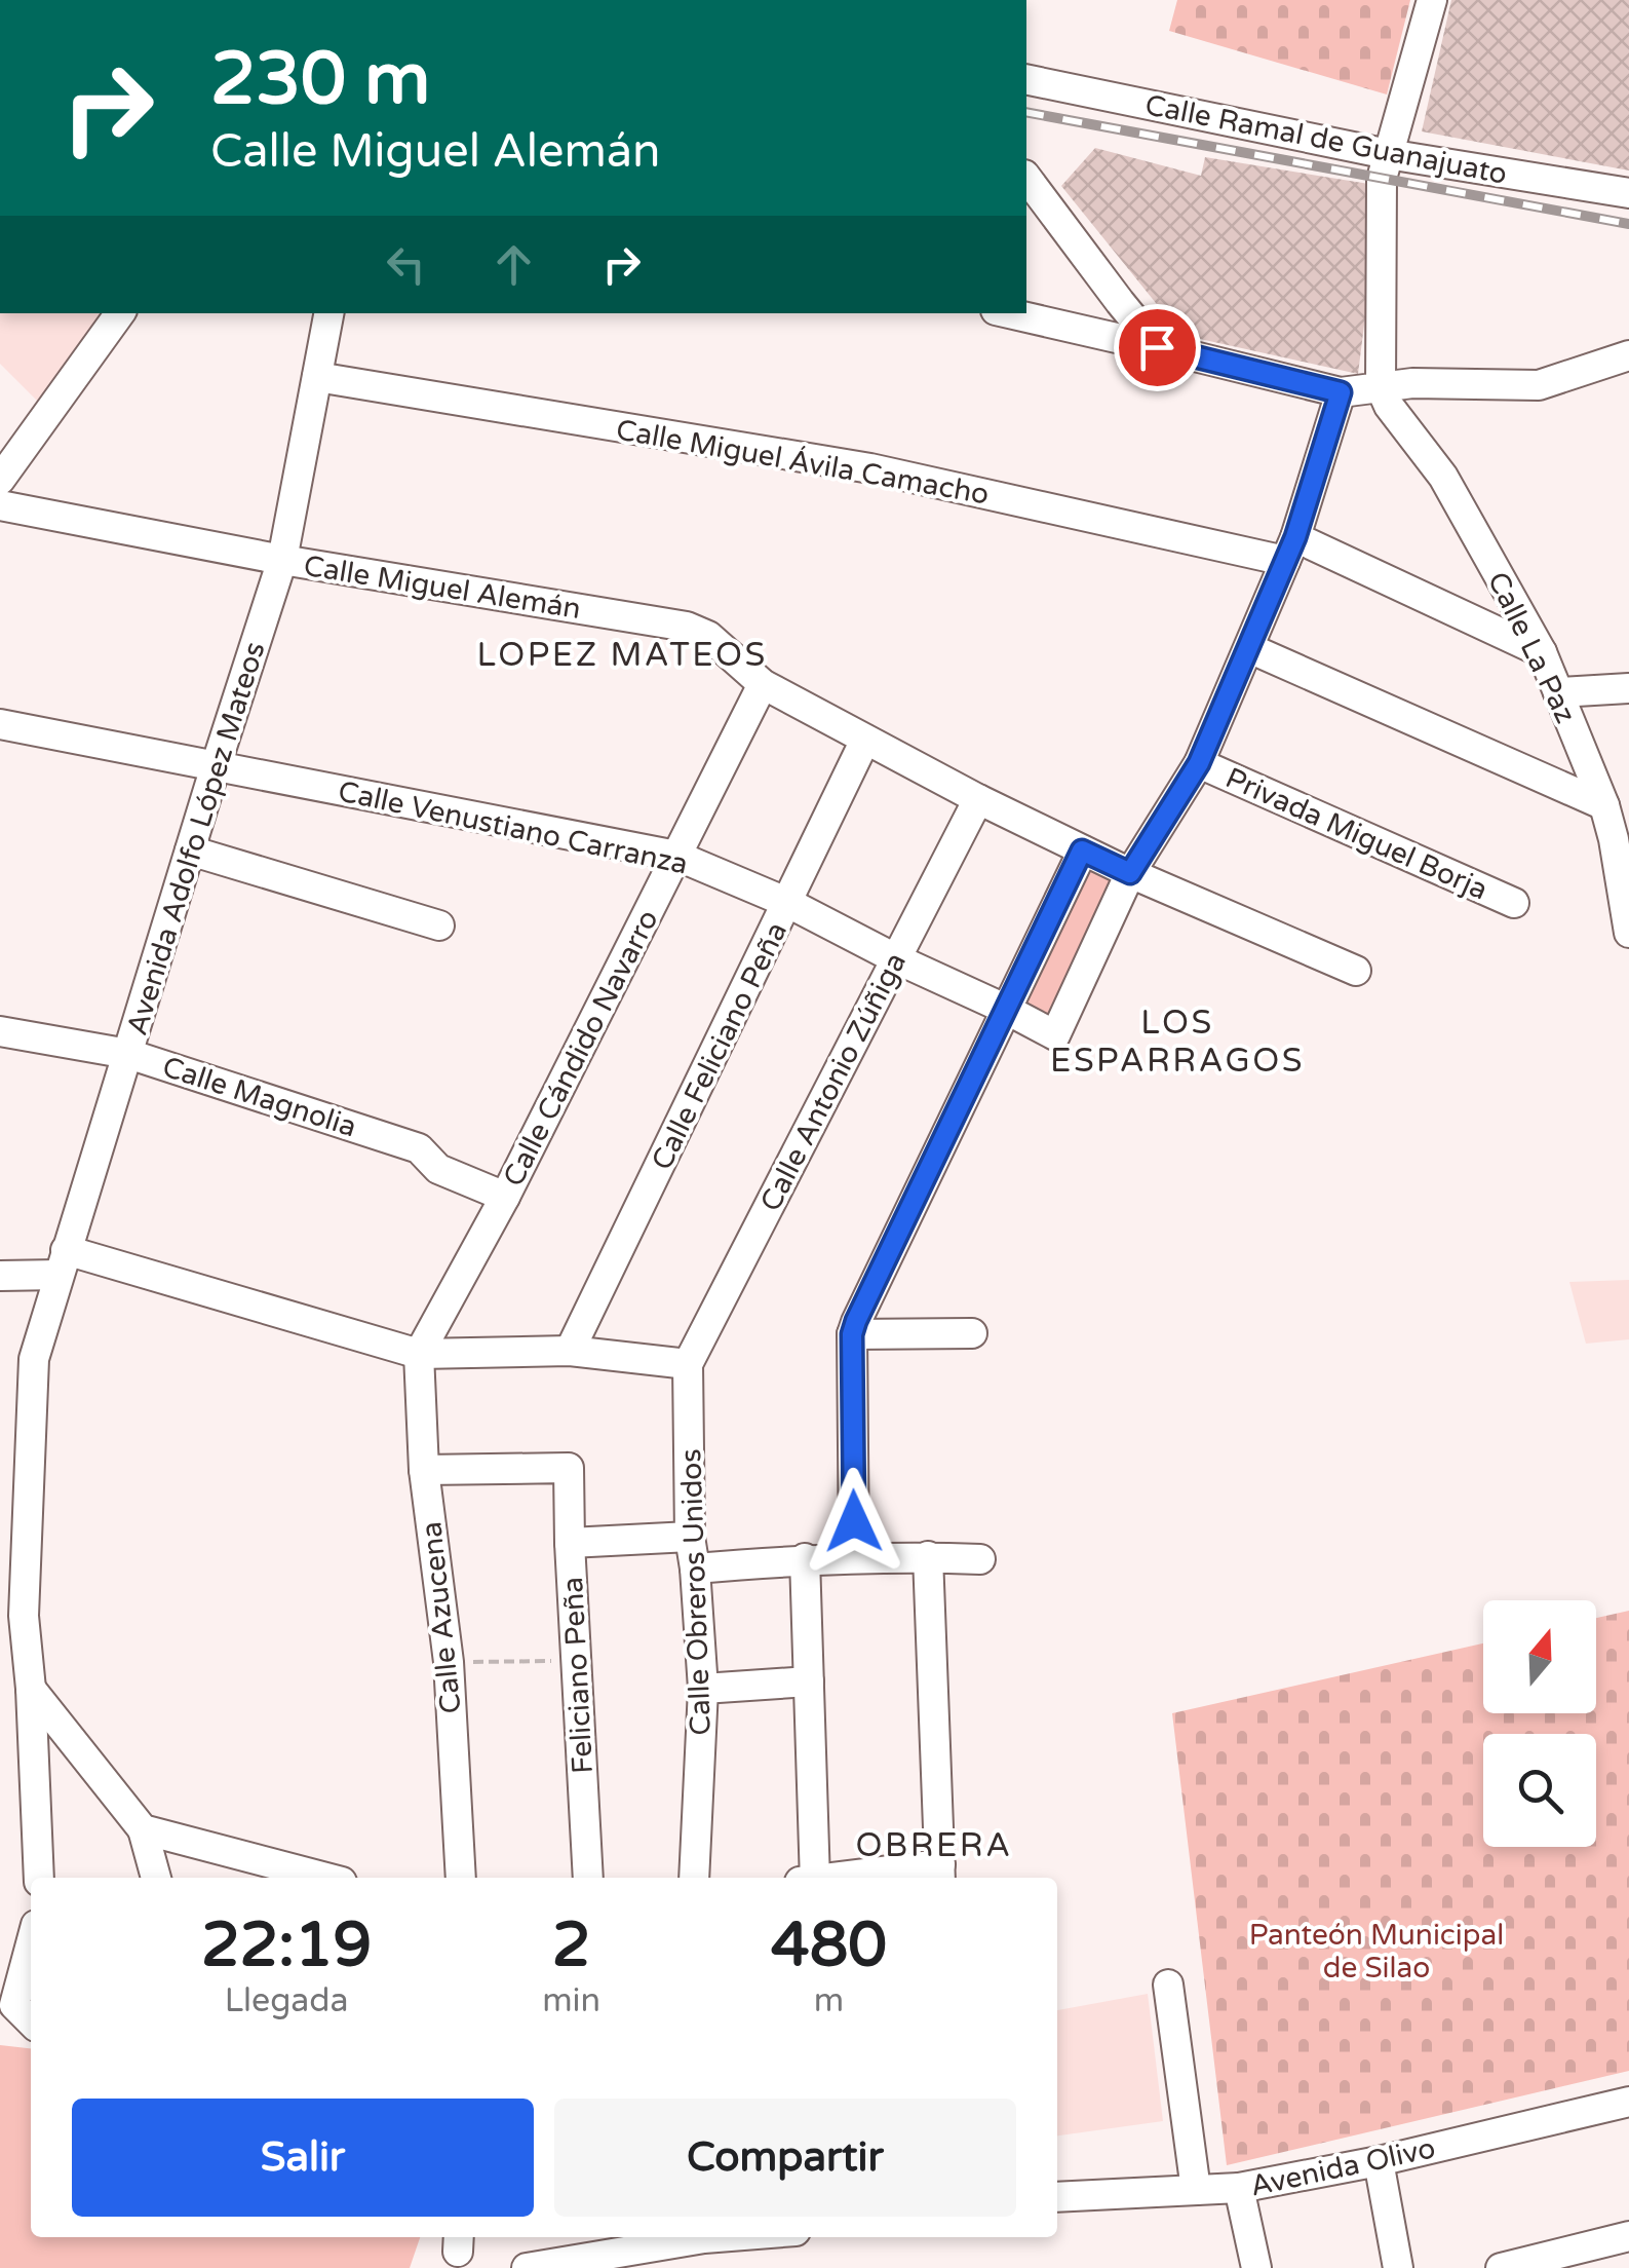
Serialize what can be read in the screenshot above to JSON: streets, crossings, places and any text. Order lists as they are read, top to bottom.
{
  "streets": {
    "street": [
      "Calle Ramal de Guanajuato",
      "Calle Miguel Ávila Camacho",
      "Calle Miguel Alemán",
      "Calle La Paz",
      "Calle Venustiano Carranza",
      "Privada Miguel Borja",
      "Avenida Adolfo López Mateos",
      "Calle Feliciano Peña",
      "Calle Cándido Navarro",
      "Calle Antonio Zúñiga",
      "Calle Magnolia",
      "Calle Obreros Unidos",
      "Calle Azucena",
      "Feliciano Peña",
      "Avenida Olivo"
    ]
  },
  "crossings": [
    ["Calle Miguel Ávila Camacho", "Calle La Paz"],
    ["Calle Miguel Ávila Camacho", "Avenida Adolfo López Mateos"],
    ["Calle Miguel Alemán", "Calle Venustiano Carranza"],
    ["Calle Miguel Alemán", "Avenida Adolfo López Mateos"],
    ["Calle Miguel Alemán", "Calle Feliciano Peña"],
    ["Calle Miguel Alemán", "Calle Cándido Navarro"],
    ["Calle Miguel Alemán", "Calle Antonio Zúñiga"],
    ["Calle Venustiano Carranza", "Avenida Adolfo López Mateos"],
    ["Calle Venustiano Carranza", "Calle Feliciano Peña"],
    ["Calle Venustiano Carranza", "Calle Cándido Navarro"],
    ["Calle Venustiano Carranza", "Calle Antonio Zúñiga"],
    ["Avenida Adolfo López Mateos", "Calle Magnolia"],
    ["Calle Cándido Navarro", "Calle Magnolia"],
    ["Calle Cándido Navarro", "Calle Azucena"],
    ["Calle Antonio Zúñiga", "Calle Obreros Unidos"],
    ["Calle Azucena", "Feliciano Peña"]
  ],
  "districts": ["LOPEZ MATEOS", "LOS ESPARRAGOS", "OBRERA"],
  "parks": ["Panteón Municipal de Silao"],
  "north": "top",
  "page": {
    "turn": ["230 m", "Calle Miguel Alemán"],
    "eta": [
      "22:19",
      "Llegada",
      "2",
      "min",
      "480",
      "m"
    ],
    "buttons": ["Salir", "Compartir"]
  }
}
